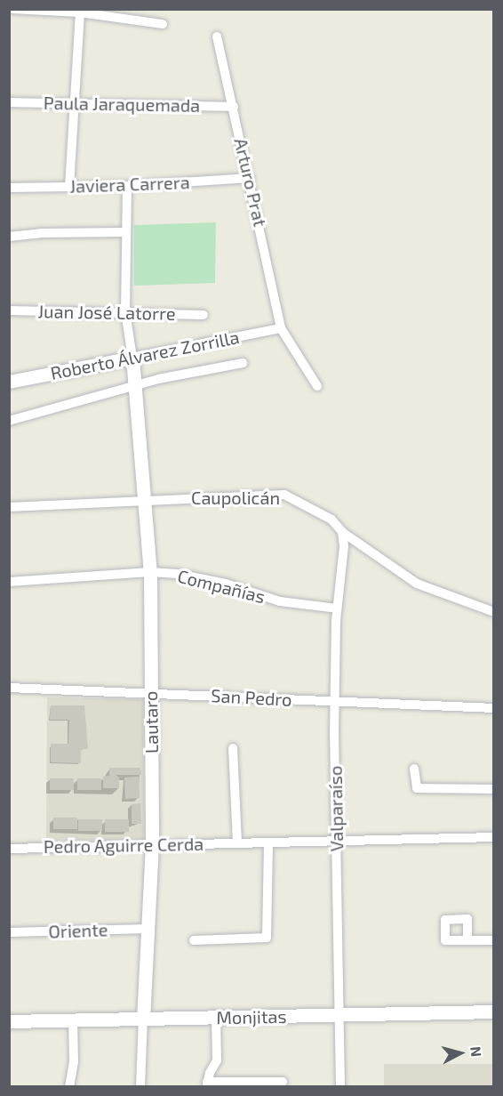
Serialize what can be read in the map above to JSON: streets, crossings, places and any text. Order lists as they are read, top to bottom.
{
  "streets": {
    "street": [
      "Paula Jaraquemada",
      "Arturo Prat",
      "Javiera Carrera",
      "Juan José Latorre",
      "Roberto Álvarez Zorrilla",
      "Caupolicán",
      "Compañías",
      "San Pedro",
      "Lautaro",
      "Valparaíso",
      "Pedro Aguirre Cerda",
      "Oriente",
      "Monjitas"
    ]
  },
  "crossings": [
    ["Paula Jaraquemada", "Arturo Prat"],
    ["Arturo Prat", "Javiera Carrera"],
    ["Arturo Prat", "Roberto Álvarez Zorrilla"],
    ["Roberto Álvarez Zorrilla", "Lautaro"],
    ["Caupolicán", "Lautaro"],
    ["Caupolicán", "Valparaíso"],
    ["Compañías", "Lautaro"],
    ["Compañías", "Valparaíso"],
    ["San Pedro", "Lautaro"],
    ["San Pedro", "Valparaíso"],
    ["Lautaro", "Pedro Aguirre Cerda"],
    ["Lautaro", "Oriente"],
    ["Lautaro", "Monjitas"],
    ["Valparaíso", "Pedro Aguirre Cerda"],
    ["Valparaíso", "Monjitas"]
  ],
  "north": "right"
}
